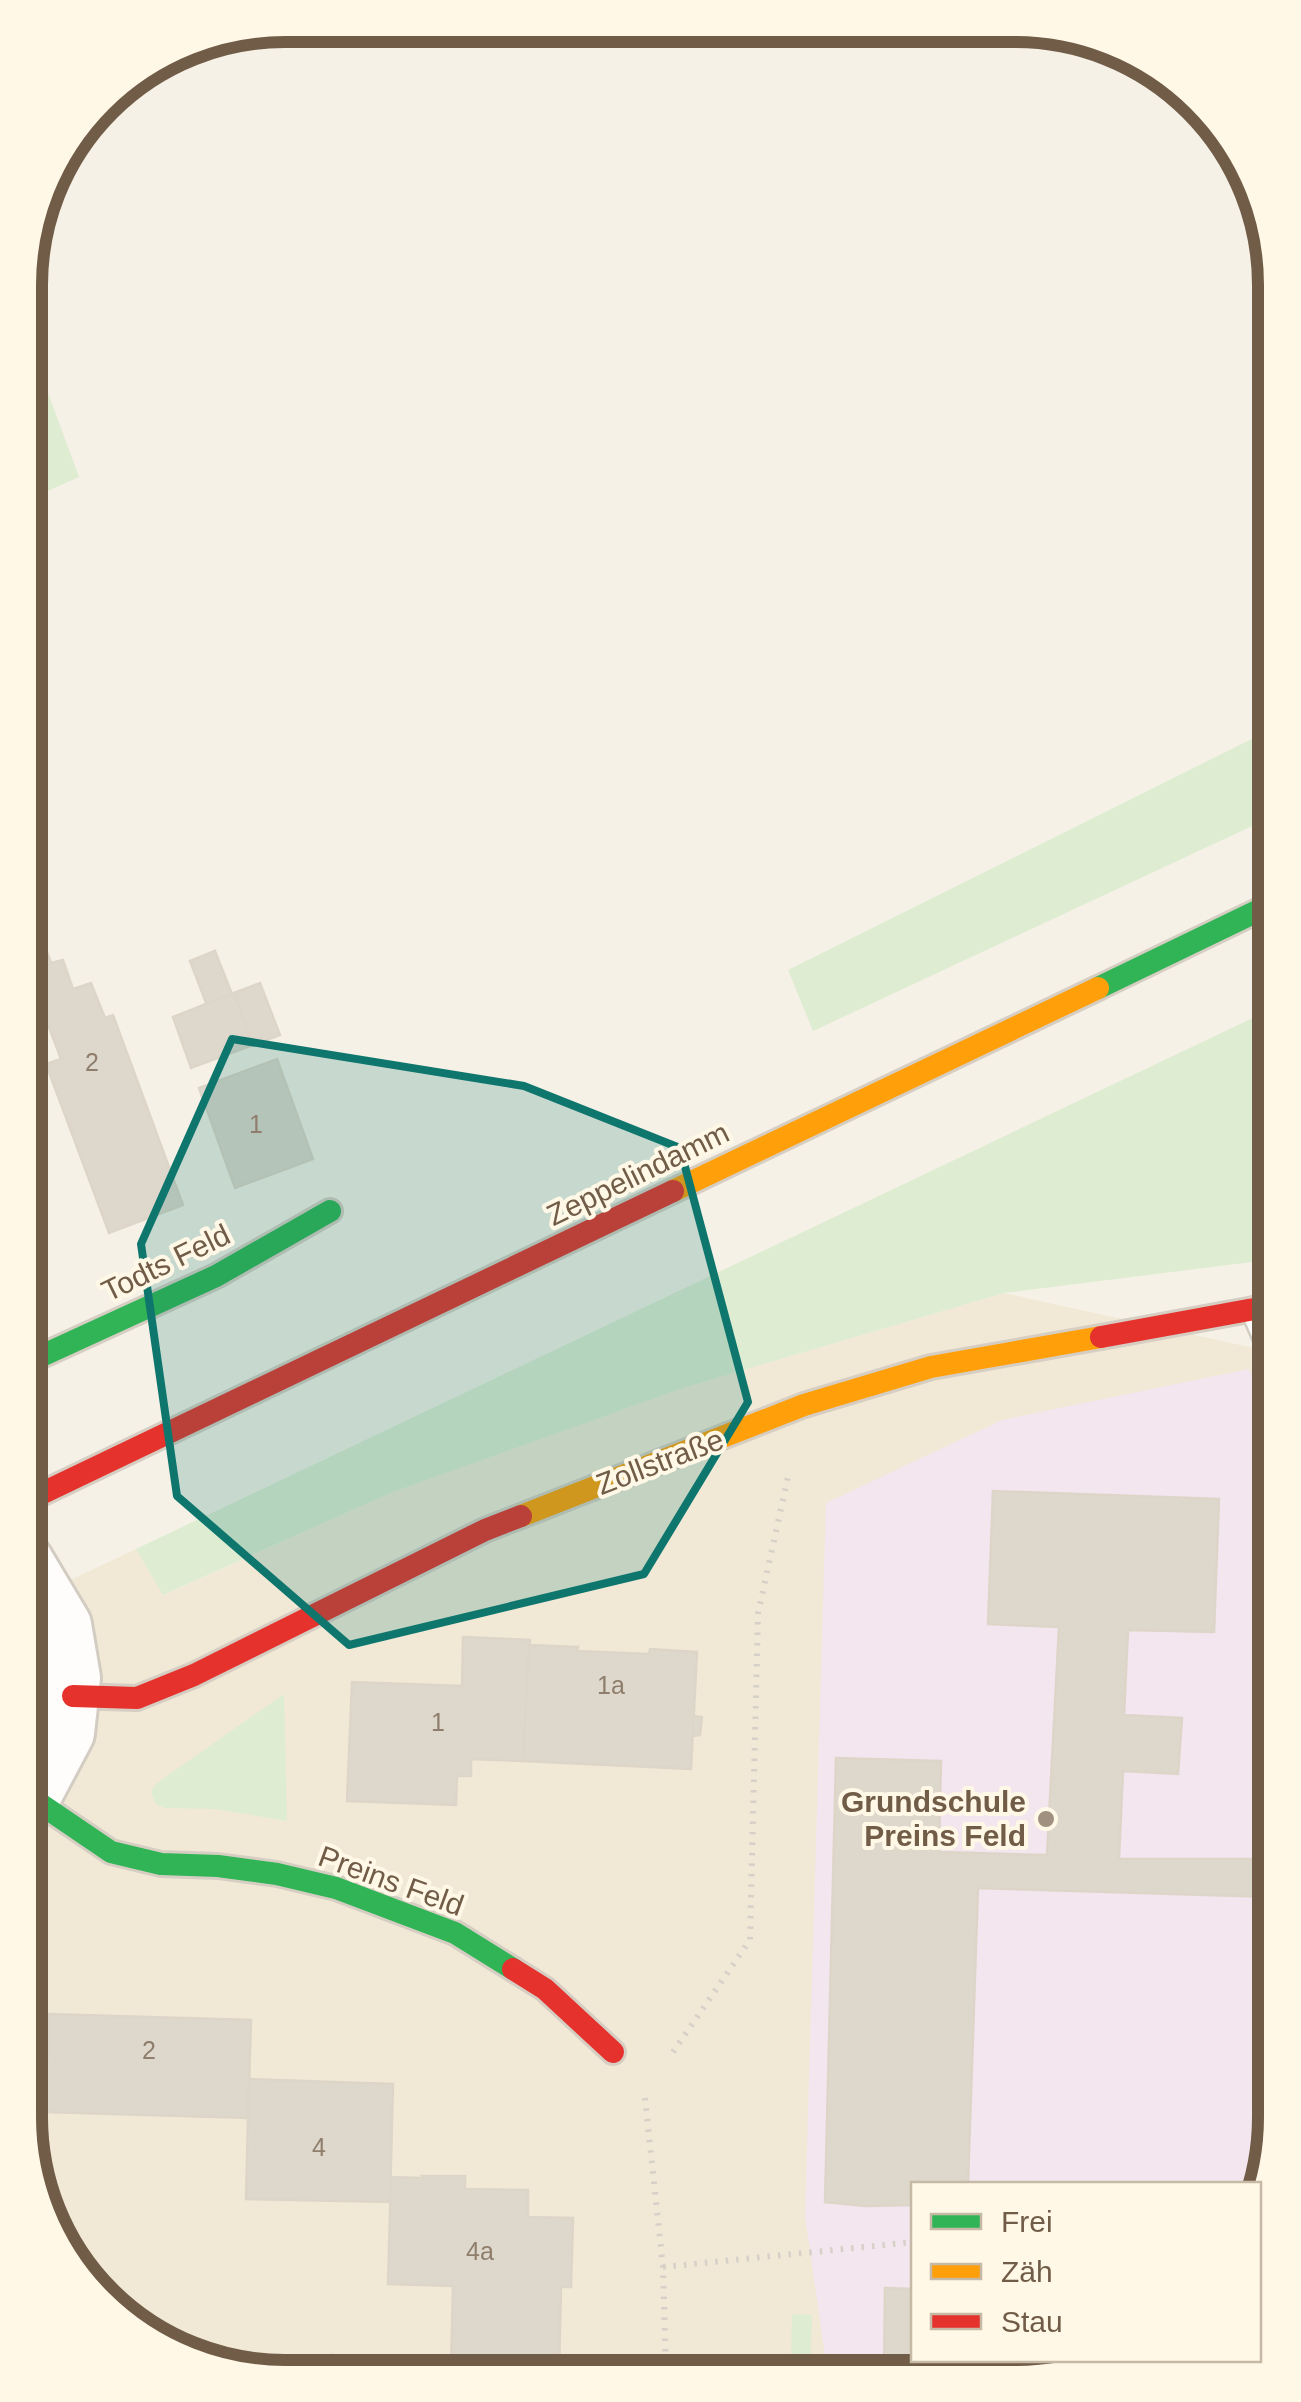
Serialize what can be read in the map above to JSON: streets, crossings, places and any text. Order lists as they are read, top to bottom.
{
  "streets": {
    "street": [
      "Zeppelindamm",
      "Todts Feld",
      "Zollstraße",
      "Preins Feld"
    ]
  },
  "places": ["Grundschule Preins Feld"],
  "house_numbers": [
    "2",
    "1",
    "1a",
    "1",
    "2",
    "4",
    "4a"
  ],
  "legend": ["Frei", "Zäh", "Stau"]
}
